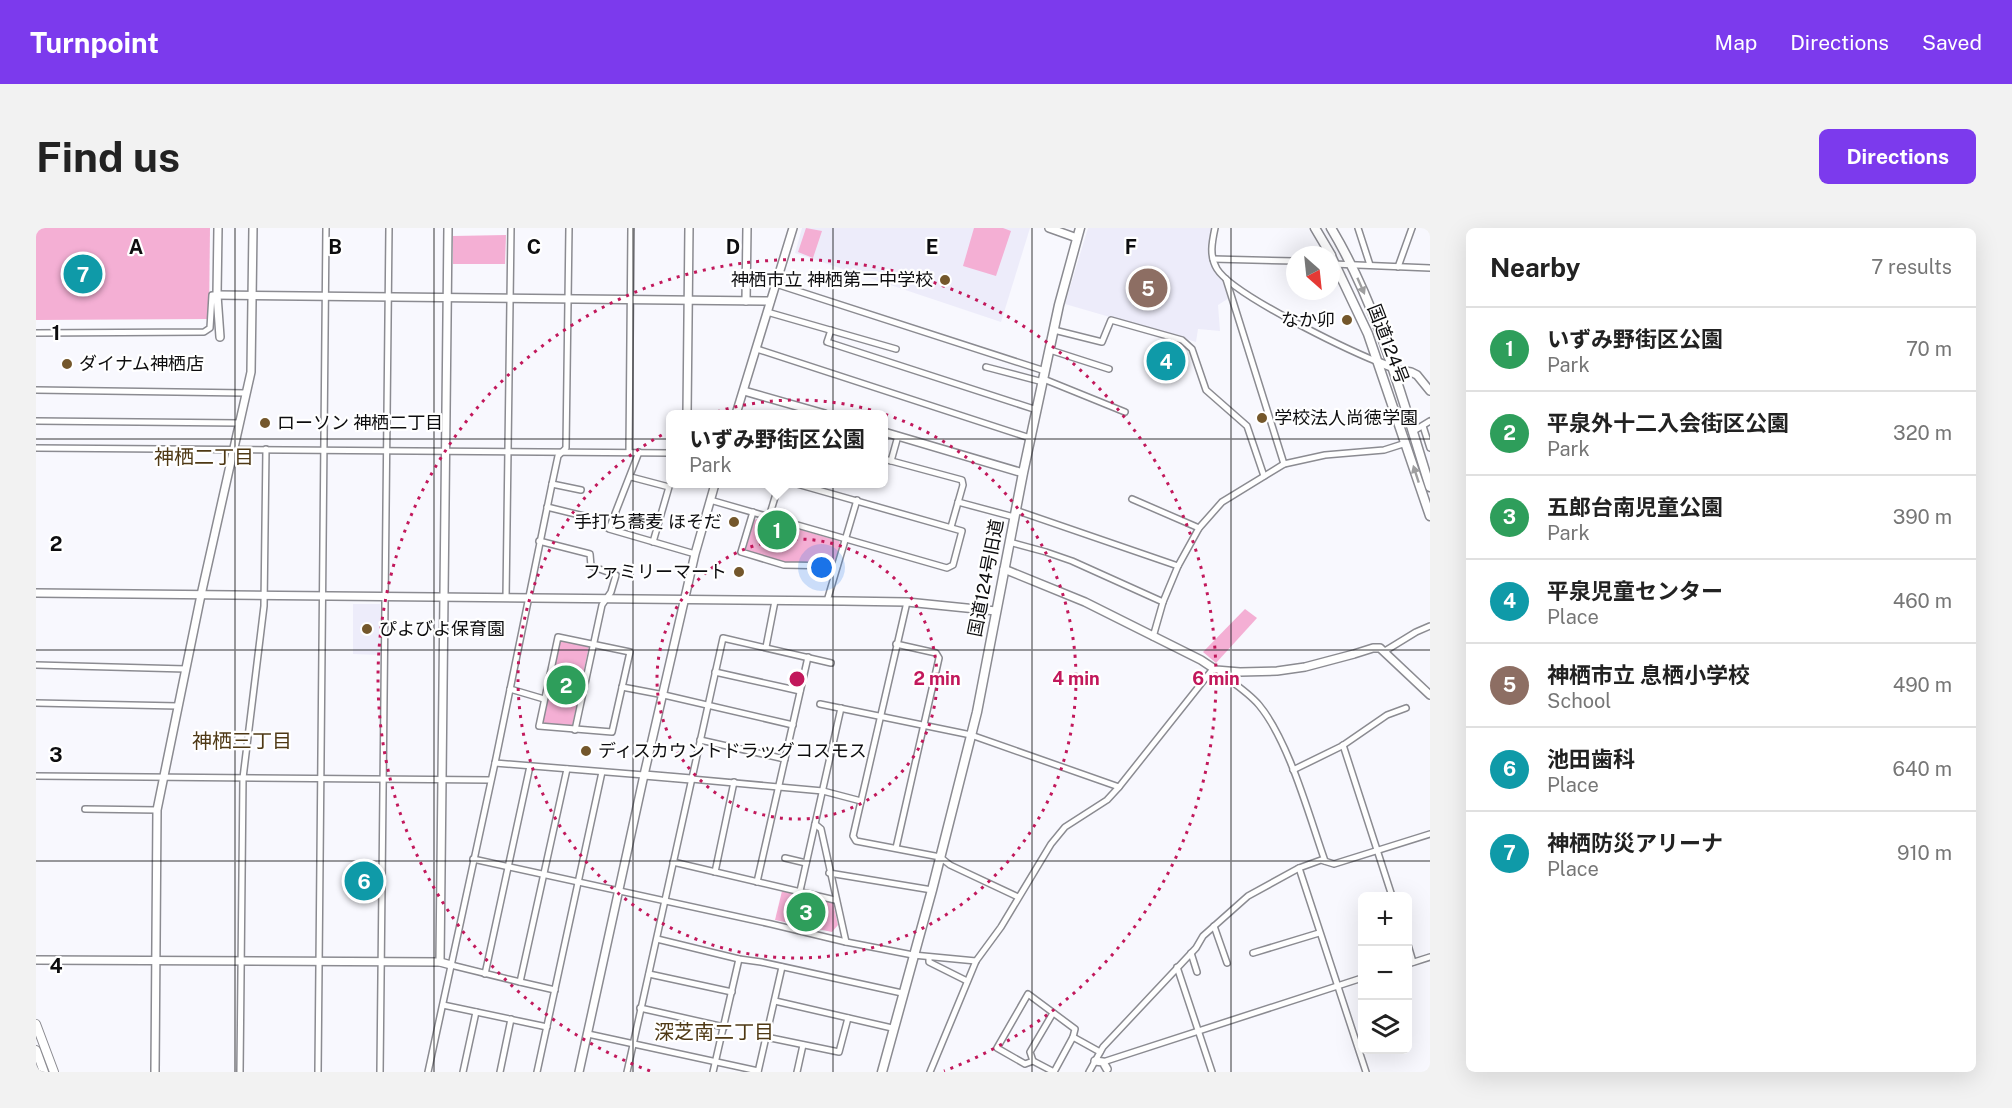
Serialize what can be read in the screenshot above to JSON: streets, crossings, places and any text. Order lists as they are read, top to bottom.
{
  "streets": {
    "highway": ["国道124号", "国道124号旧道"]
  },
  "districts": ["神栖二丁目", "神栖三丁目", "深芝南二丁目"],
  "places": [
    "神栖市立 神栖第二中学校",
    "なか卯",
    "ダイナム神栖店",
    "学校法人尚徳学園",
    "ローソン 神栖二丁目",
    "手打ち蕎麦 ほそだ",
    "ファミリーマート",
    "ぴよびよ保育園",
    "ディスカウントドラッグコスモス"
  ],
  "north": "bottom right",
  "page": {
    "header": "Turnpoint",
    "nav": ["Map", "Directions", "Saved"],
    "buttons": "Directions",
    "title": "Find us",
    "heading": ["Nearby", "7 results"],
    "pins": [
      "7",
      "5",
      "4",
      "1",
      "2",
      "6",
      "3"
    ],
    "list": [
      {
        "mark": "1",
        "name": "いずみ野街区公園",
        "note": "Park",
        "value": "70 m"
      },
      {
        "mark": "2",
        "name": "平泉外十二入会街区公園",
        "note": "Park",
        "value": "320 m"
      },
      {
        "mark": "3",
        "name": "五郎台南児童公園",
        "note": "Park",
        "value": "390 m"
      },
      {
        "mark": "4",
        "name": "平泉児童センター",
        "note": "Place",
        "value": "460 m"
      },
      {
        "mark": "5",
        "name": "神栖市立 息栖小学校",
        "note": "School",
        "value": "490 m"
      },
      {
        "mark": "6",
        "name": "池田歯科",
        "note": "Place",
        "value": "640 m"
      },
      {
        "mark": "7",
        "name": "神栖防災アリーナ",
        "note": "Place",
        "value": "910 m"
      }
    ],
    "popup": ["いずみ野街区公園", "Park"],
    "map_buttons": ["+", "−"]
  },
  "grid": {
    "columns": [
      "A",
      "B",
      "C",
      "D",
      "E",
      "F"
    ],
    "rows": [
      "1",
      "2",
      "3",
      "4"
    ]
  },
  "rings": ["2 min", "4 min", "6 min"]
}
